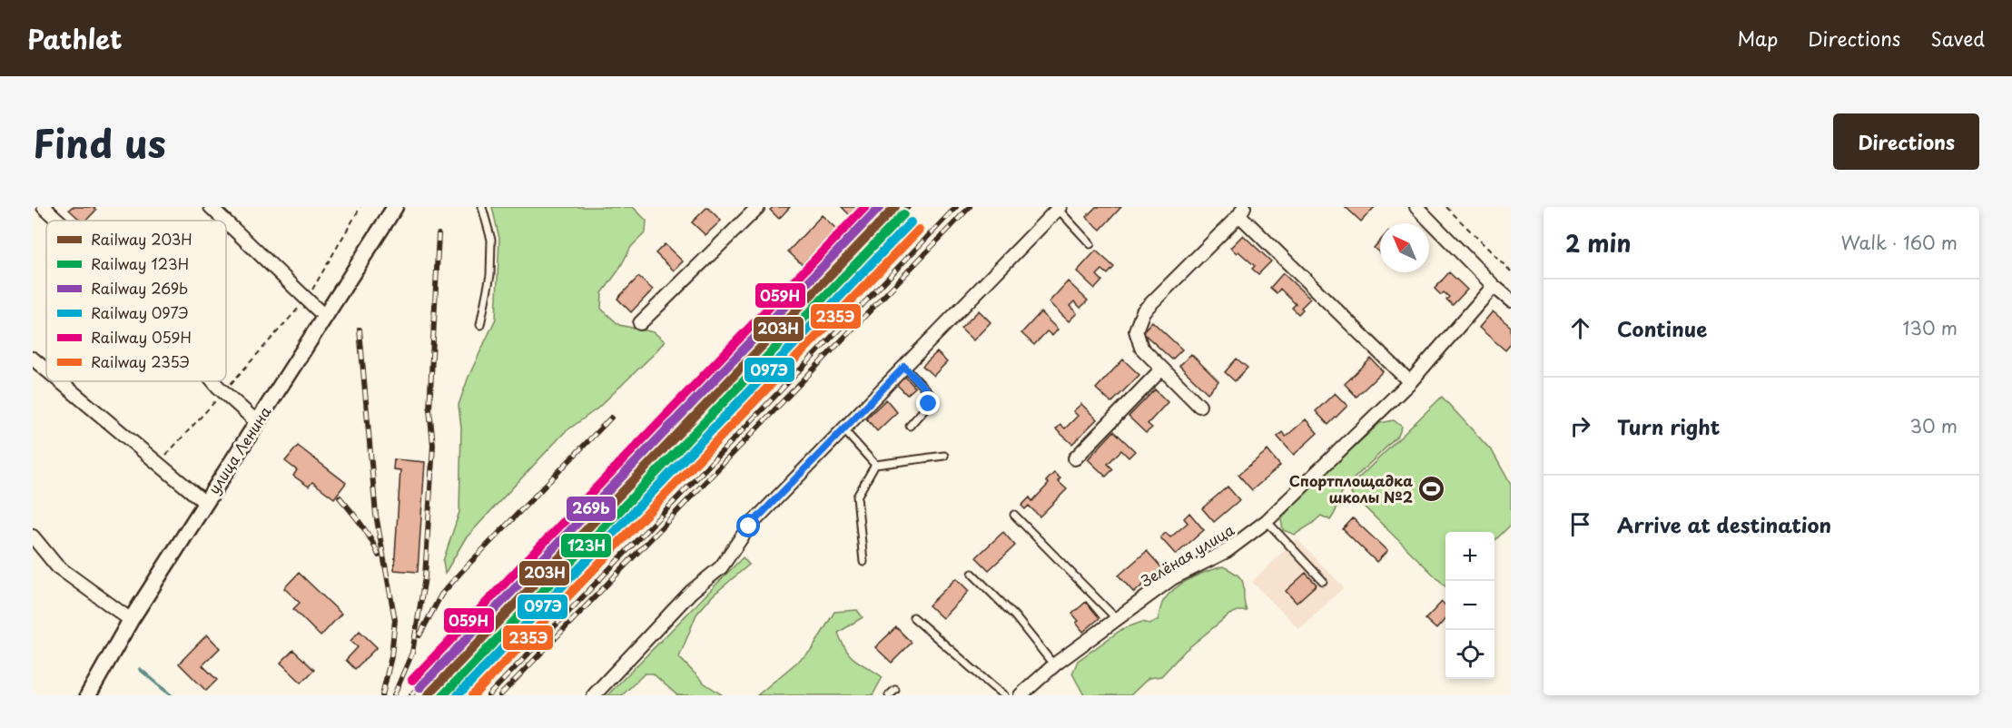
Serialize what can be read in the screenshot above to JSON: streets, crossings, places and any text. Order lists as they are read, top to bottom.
{
  "streets": {
    "street": ["улица Ленина", "Зелёная улица"]
  },
  "places": {
    "sports": ["Спортплощадка школы №2"]
  },
  "lines": [
    "rail line 203Н",
    "rail line 269Ь",
    "rail line 059Н",
    "rail line 123Н",
    "rail line 097Э",
    "rail line 235Э"
  ],
  "legend": [
    "Railway 203Н",
    "Railway 123Н",
    "Railway 269Ь",
    "Railway 097Э",
    "Railway 059Н",
    "Railway 235Э"
  ],
  "north": "top left",
  "page": {
    "header": "Pathlet",
    "nav": ["Map", "Directions", "Saved"],
    "title": "Find us",
    "buttons": "Directions",
    "heading": ["2 min", "Walk · 160 m"],
    "list": [
      ["Continue", "130 m"],
      ["Turn right", "30 m"],
      "Arrive at destination"
    ],
    "map_buttons": ["+", "−"]
  }
}
